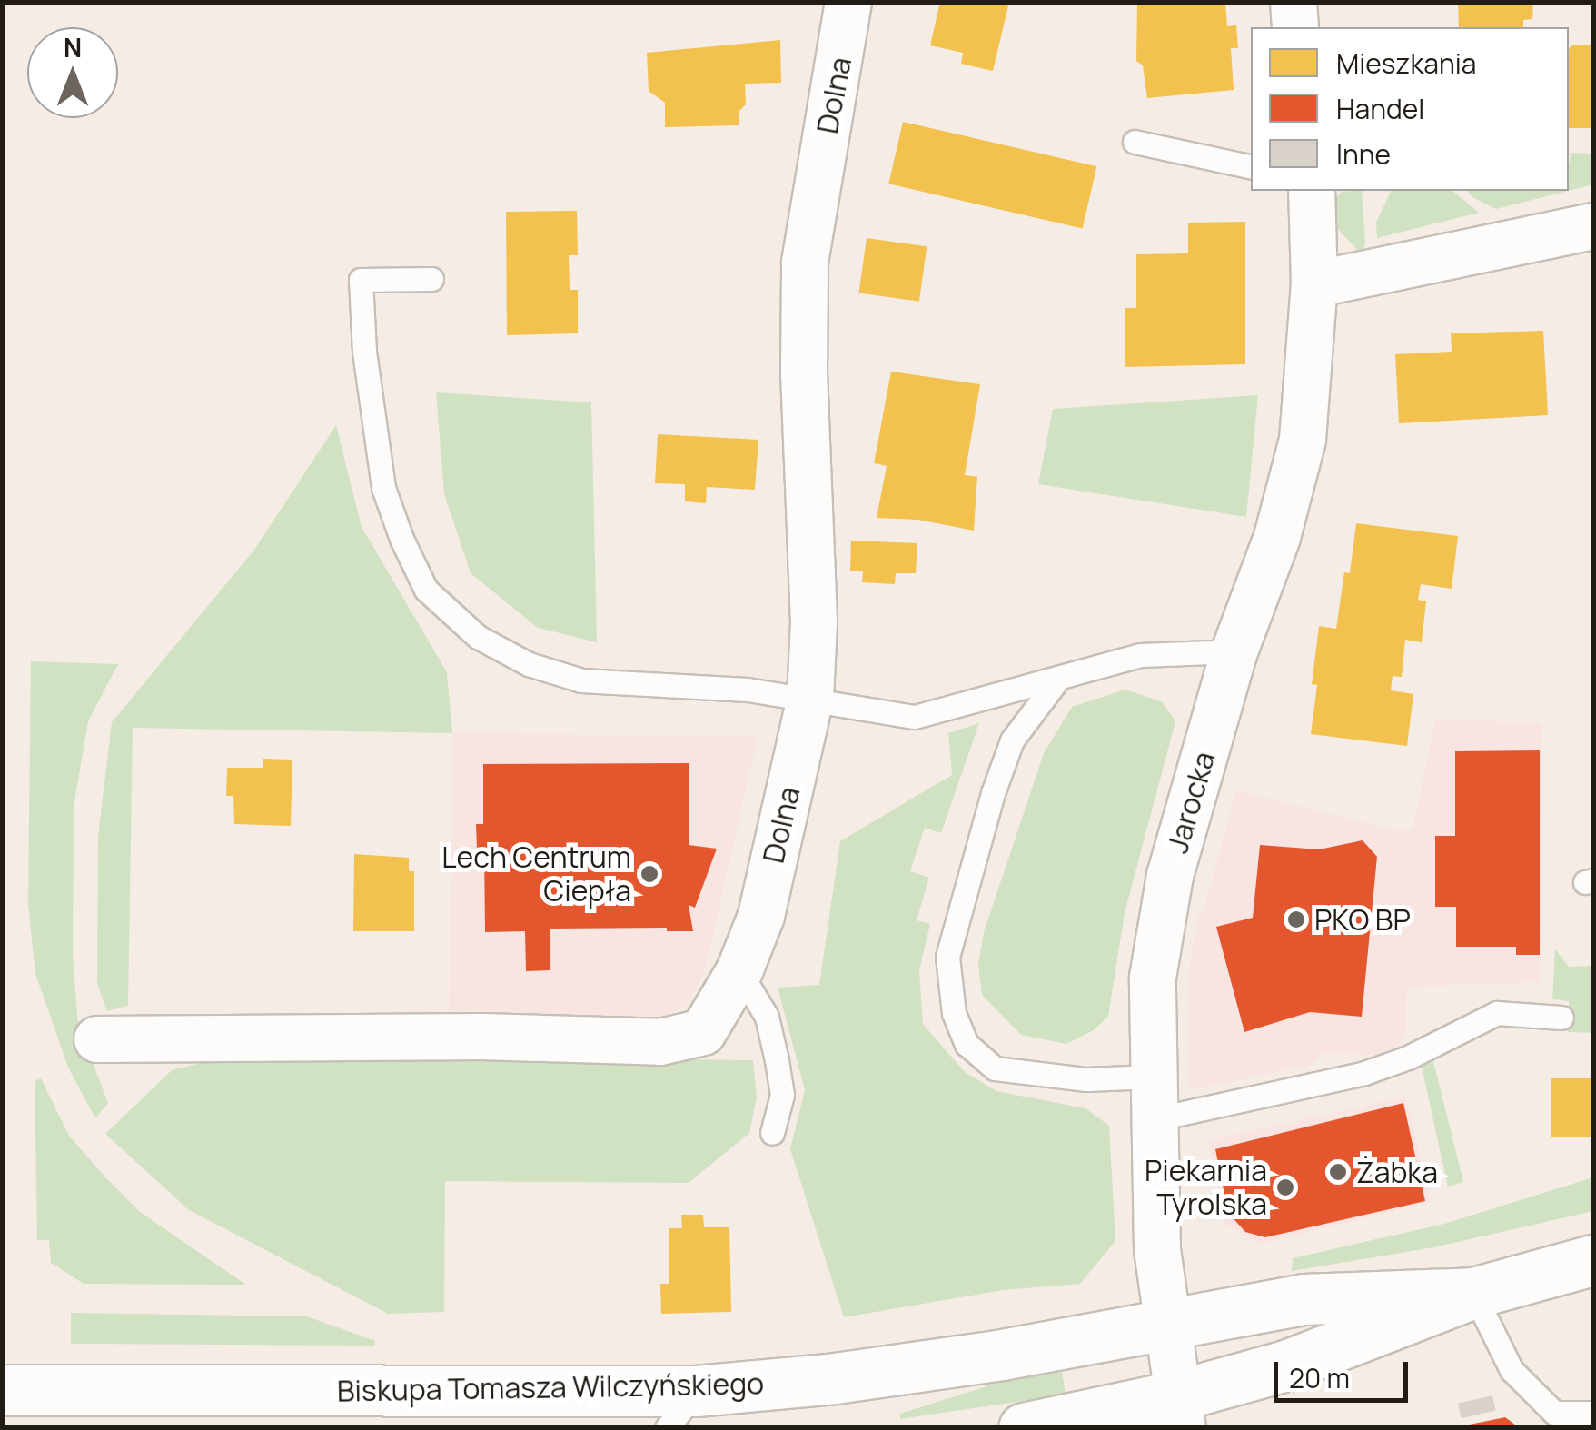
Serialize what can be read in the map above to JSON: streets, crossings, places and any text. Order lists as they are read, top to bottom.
{
  "streets": {
    "street": ["Dolna", "Jarocka", "Biskupa Tomasza Wilczyńskiego"]
  },
  "crossings": [
    ["Jarocka", "Biskupa Tomasza Wilczyńskiego"]
  ],
  "places": [
    "Lech Centrum Ciepła",
    "PKO BP",
    "Żabka",
    "Piekarnia Tyrolska"
  ],
  "legend": ["Mieszkania", "Handel", "Inne"],
  "scale_bar": "20 m",
  "north": "top"
}
